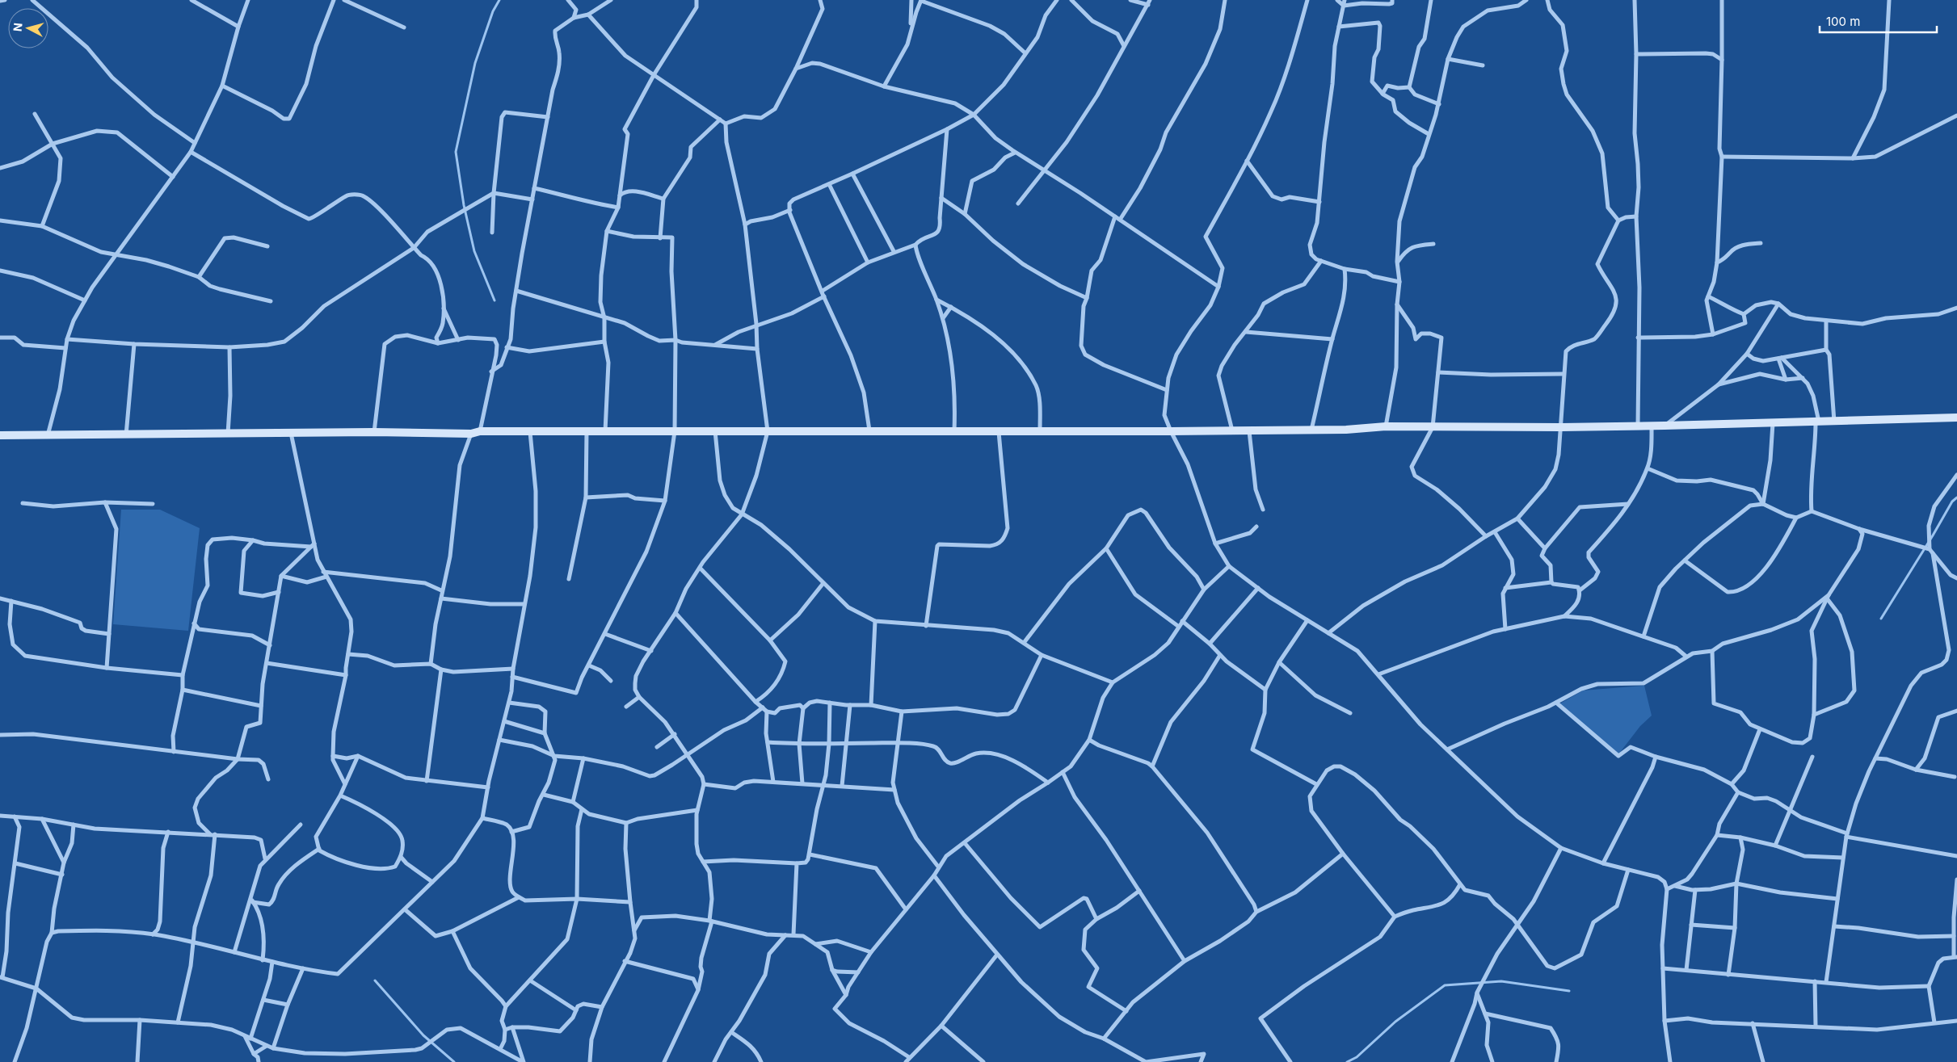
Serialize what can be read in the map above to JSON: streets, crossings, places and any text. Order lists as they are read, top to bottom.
{
  "scale_bar": "100 m",
  "north": "left"
}
